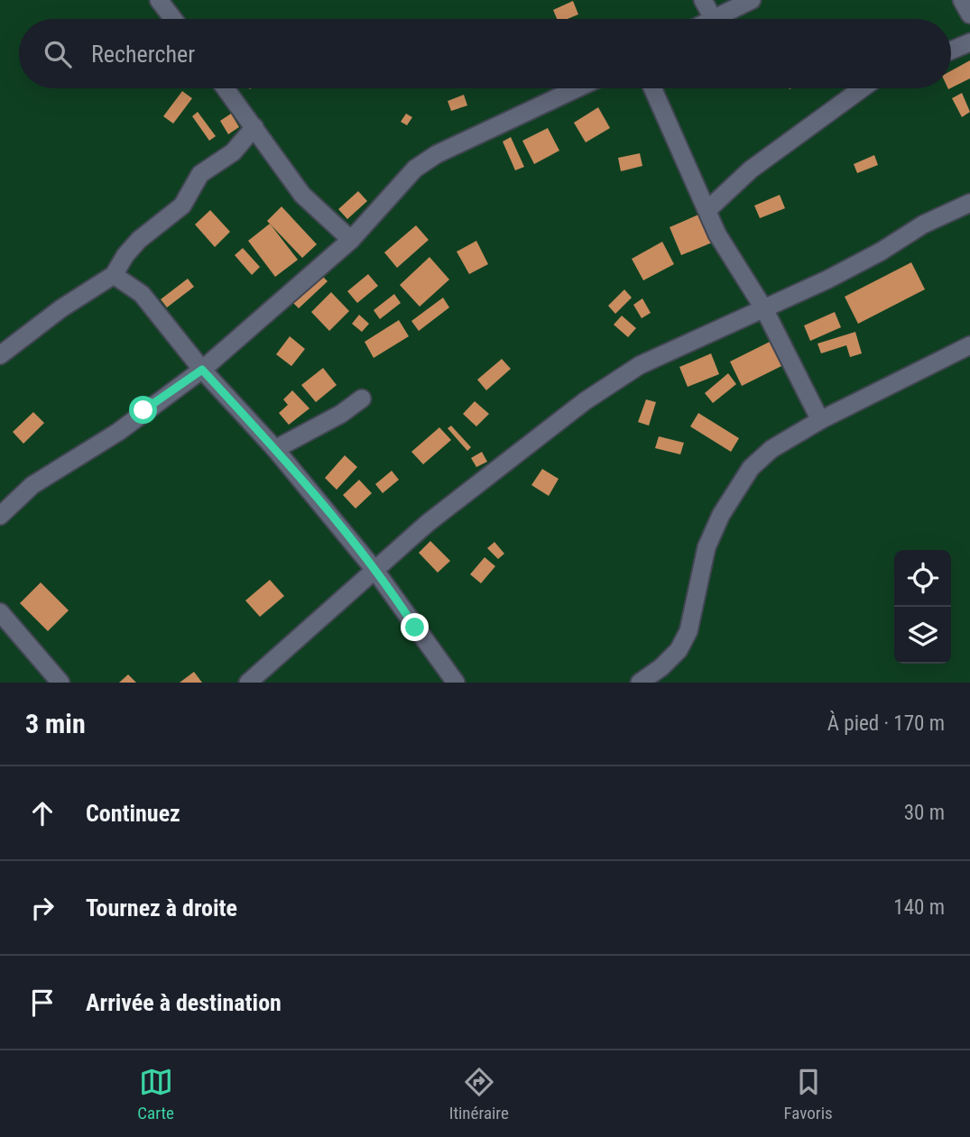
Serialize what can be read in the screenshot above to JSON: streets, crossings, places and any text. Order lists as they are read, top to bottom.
{
  "page": {
    "search": "Rechercher",
    "heading": ["3 min", "À pied · 170 m"],
    "list": [
      ["Continuez", "30 m"],
      ["Tournez à droite", "140 m"],
      "Arrivée à destination"
    ],
    "nav": ["Carte", "Itinéraire", "Favoris"]
  }
}
